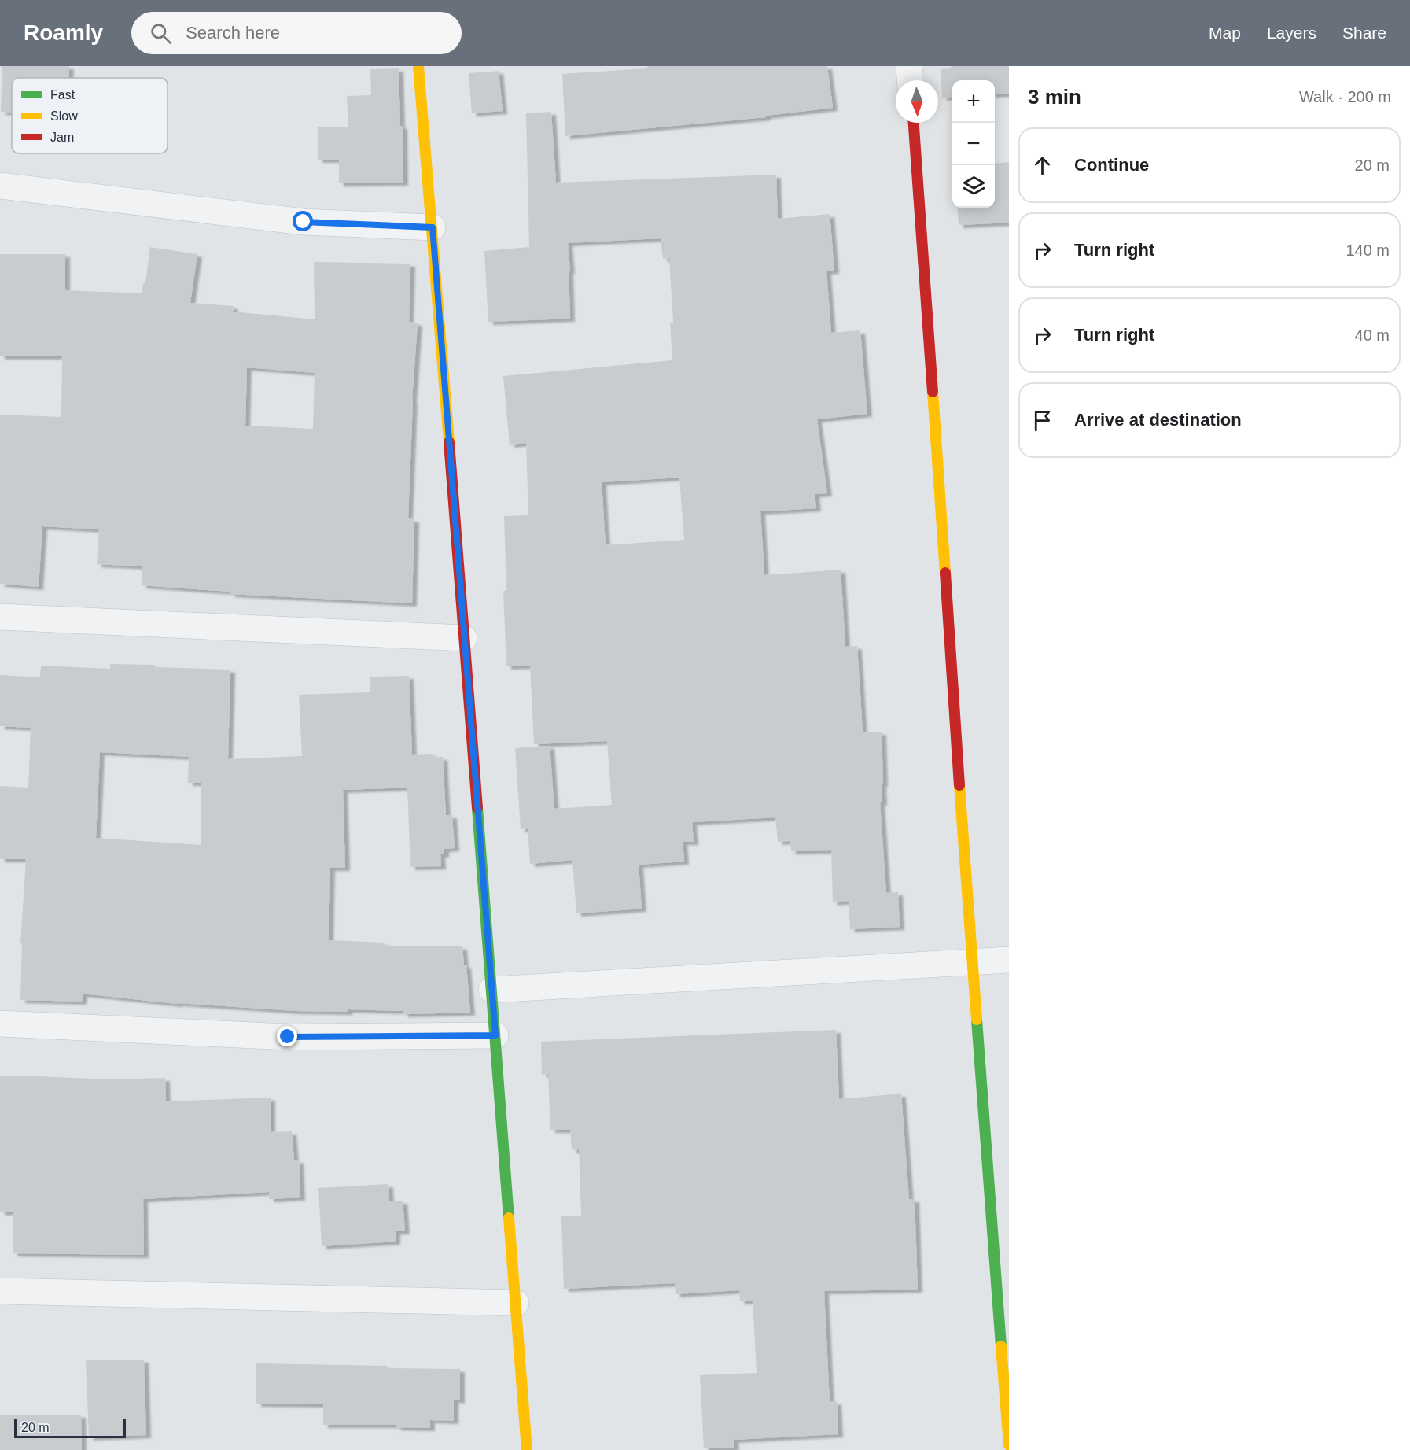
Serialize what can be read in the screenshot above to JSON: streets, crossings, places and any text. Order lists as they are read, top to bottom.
{
  "legend": ["Fast", "Slow", "Jam"],
  "scale_bar": "20 m",
  "north": "bottom",
  "page": {
    "header": "Roamly",
    "search": "Search here",
    "nav": ["Map", "Layers", "Share"],
    "heading": ["3 min", "Walk · 200 m"],
    "map_buttons": ["+", "−"],
    "list": [
      ["Continue", "20 m"],
      ["Turn right", "140 m"],
      ["Turn right", "40 m"],
      "Arrive at destination"
    ],
    "scale": "20 m"
  }
}
